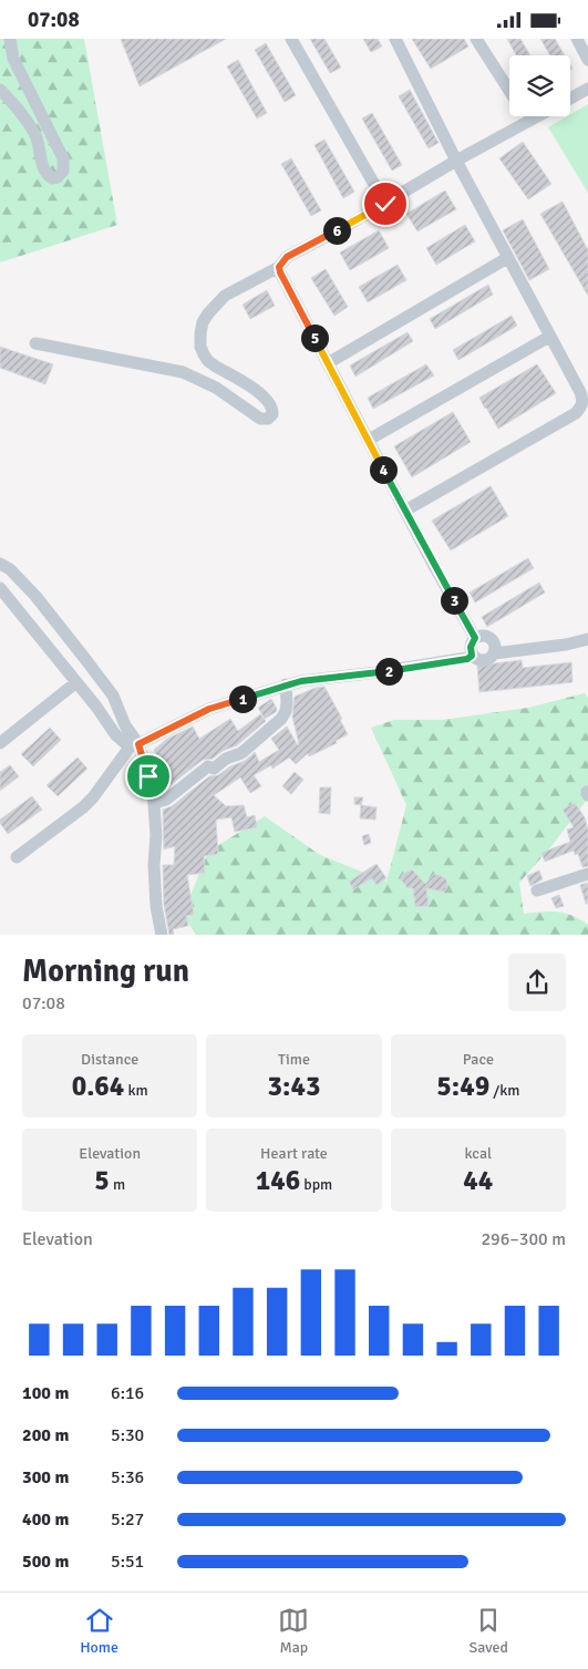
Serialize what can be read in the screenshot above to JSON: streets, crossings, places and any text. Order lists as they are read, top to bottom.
{
  "page": {
    "status": "07:08",
    "pins": [
      "6",
      "5",
      "4",
      "3",
      "2",
      "1"
    ],
    "heading": ["Morning run", "07:08"],
    "stats": [
      ["Distance", "0.64 km"],
      ["Time", "3:43"],
      ["Pace", "5:49 /km"],
      ["Elevation", "5 m"],
      ["Heart rate", "146 bpm"],
      ["kcal", "44"]
    ],
    "chart": ["Elevation", "296–300 m"],
    "list": [
      {
        "name": "100 m",
        "note": "6:16"
      },
      {
        "name": "200 m",
        "note": "5:30"
      },
      {
        "name": "300 m",
        "note": "5:36"
      },
      {
        "name": "400 m",
        "note": "5:27"
      },
      {
        "name": "500 m",
        "note": "5:51"
      }
    ],
    "tabs": ["Home", "Map", "Saved"]
  }
}
